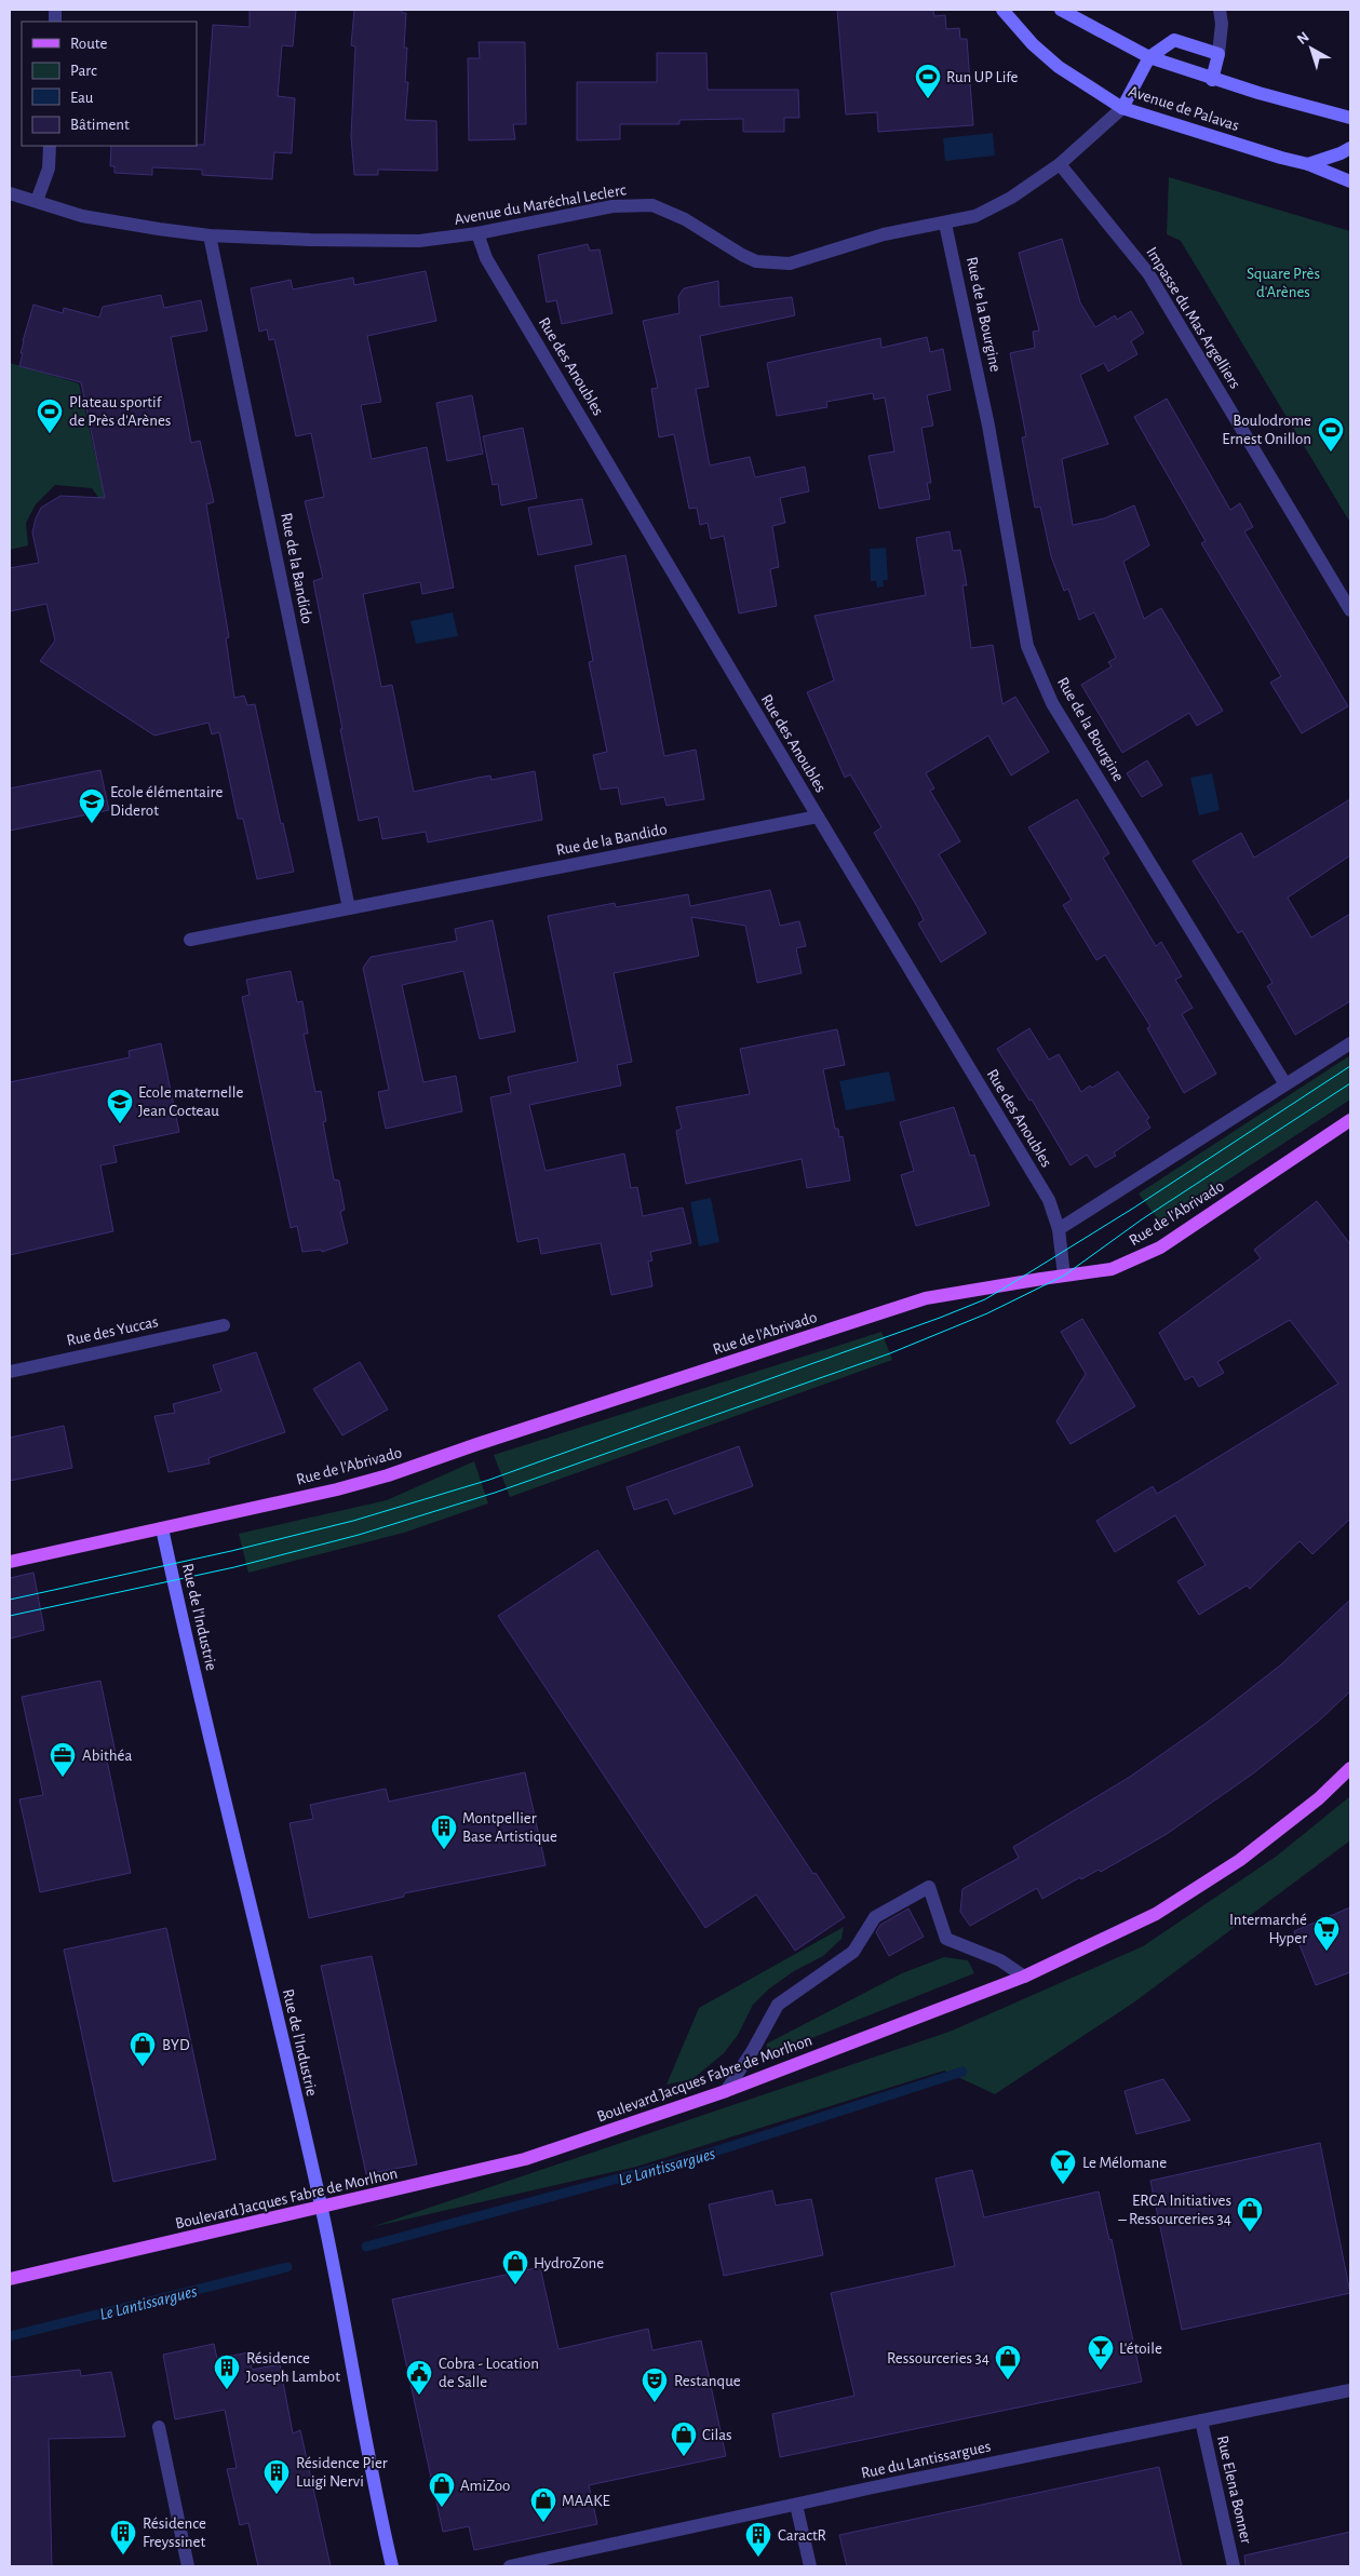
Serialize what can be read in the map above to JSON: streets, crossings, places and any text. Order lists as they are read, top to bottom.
{
  "streets": {
    "main road": ["Rue de l'Abrivado", "Boulevard Jacques Fabre de Morlhon"],
    "street": [
      "Avenue de Palavas",
      "Avenue du Maréchal Leclerc",
      "Rue de la Bourgine",
      "Impasse du Mas Argelliers",
      "Rue des Anoubles",
      "Rue de la Bandido",
      "Rue des Yuccas",
      "Rue de l'Industrie",
      "Rue du Lantissargues",
      "Rue Elena Bonner"
    ]
  },
  "crossings": [
    ["Avenue de Palavas", "Avenue du Maréchal Leclerc"],
    ["Avenue du Maréchal Leclerc", "Rue de la Bourgine"],
    ["Avenue du Maréchal Leclerc", "Impasse du Mas Argelliers"],
    ["Avenue du Maréchal Leclerc", "Rue des Anoubles"],
    ["Avenue du Maréchal Leclerc", "Rue de la Bandido"],
    ["Rue des Anoubles", "Rue de la Bandido"],
    ["Rue des Anoubles", "Rue de l'Abrivado"],
    ["Rue de l'Abrivado", "Rue de l'Industrie"],
    ["Rue de l'Industrie", "Boulevard Jacques Fabre de Morlhon"],
    ["Rue du Lantissargues", "Rue Elena Bonner"]
  ],
  "water": ["Le Lantissargues"],
  "parks": ["Square Près d'Arènes"],
  "places": {
    "sports": ["Run UP Life", "Plateau sportif de Près d'Arènes", "Boulodrome Ernest Onillon"],
    "school or university": ["Ecole élémentaire Diderot", "Ecole maternelle Jean Cocteau"],
    "office": ["Abithéa"],
    "building": [
      "Montpellier Base Artistique",
      "Résidence Joseph Lambot",
      "Résidence Pier Luigi Nervi",
      "Résidence Freyssinet",
      "CaractR"
    ],
    "supermarket": ["Intermarché Hyper"],
    "shop": [
      "BYD",
      "ERCA Initiatives – Ressourceries 34",
      "HydroZone",
      "Ressourceries 34",
      "Cilas",
      "AmiZoo",
      "MAAKE"
    ],
    "bar": ["Le Mélomane", "L'étoile"],
    "public building": ["Cobra - Location de Salle"],
    "theatre": ["Restanque"]
  },
  "legend": [
    "Route",
    "Parc",
    "Eau",
    "Bâtiment"
  ],
  "north": "top left"
}
